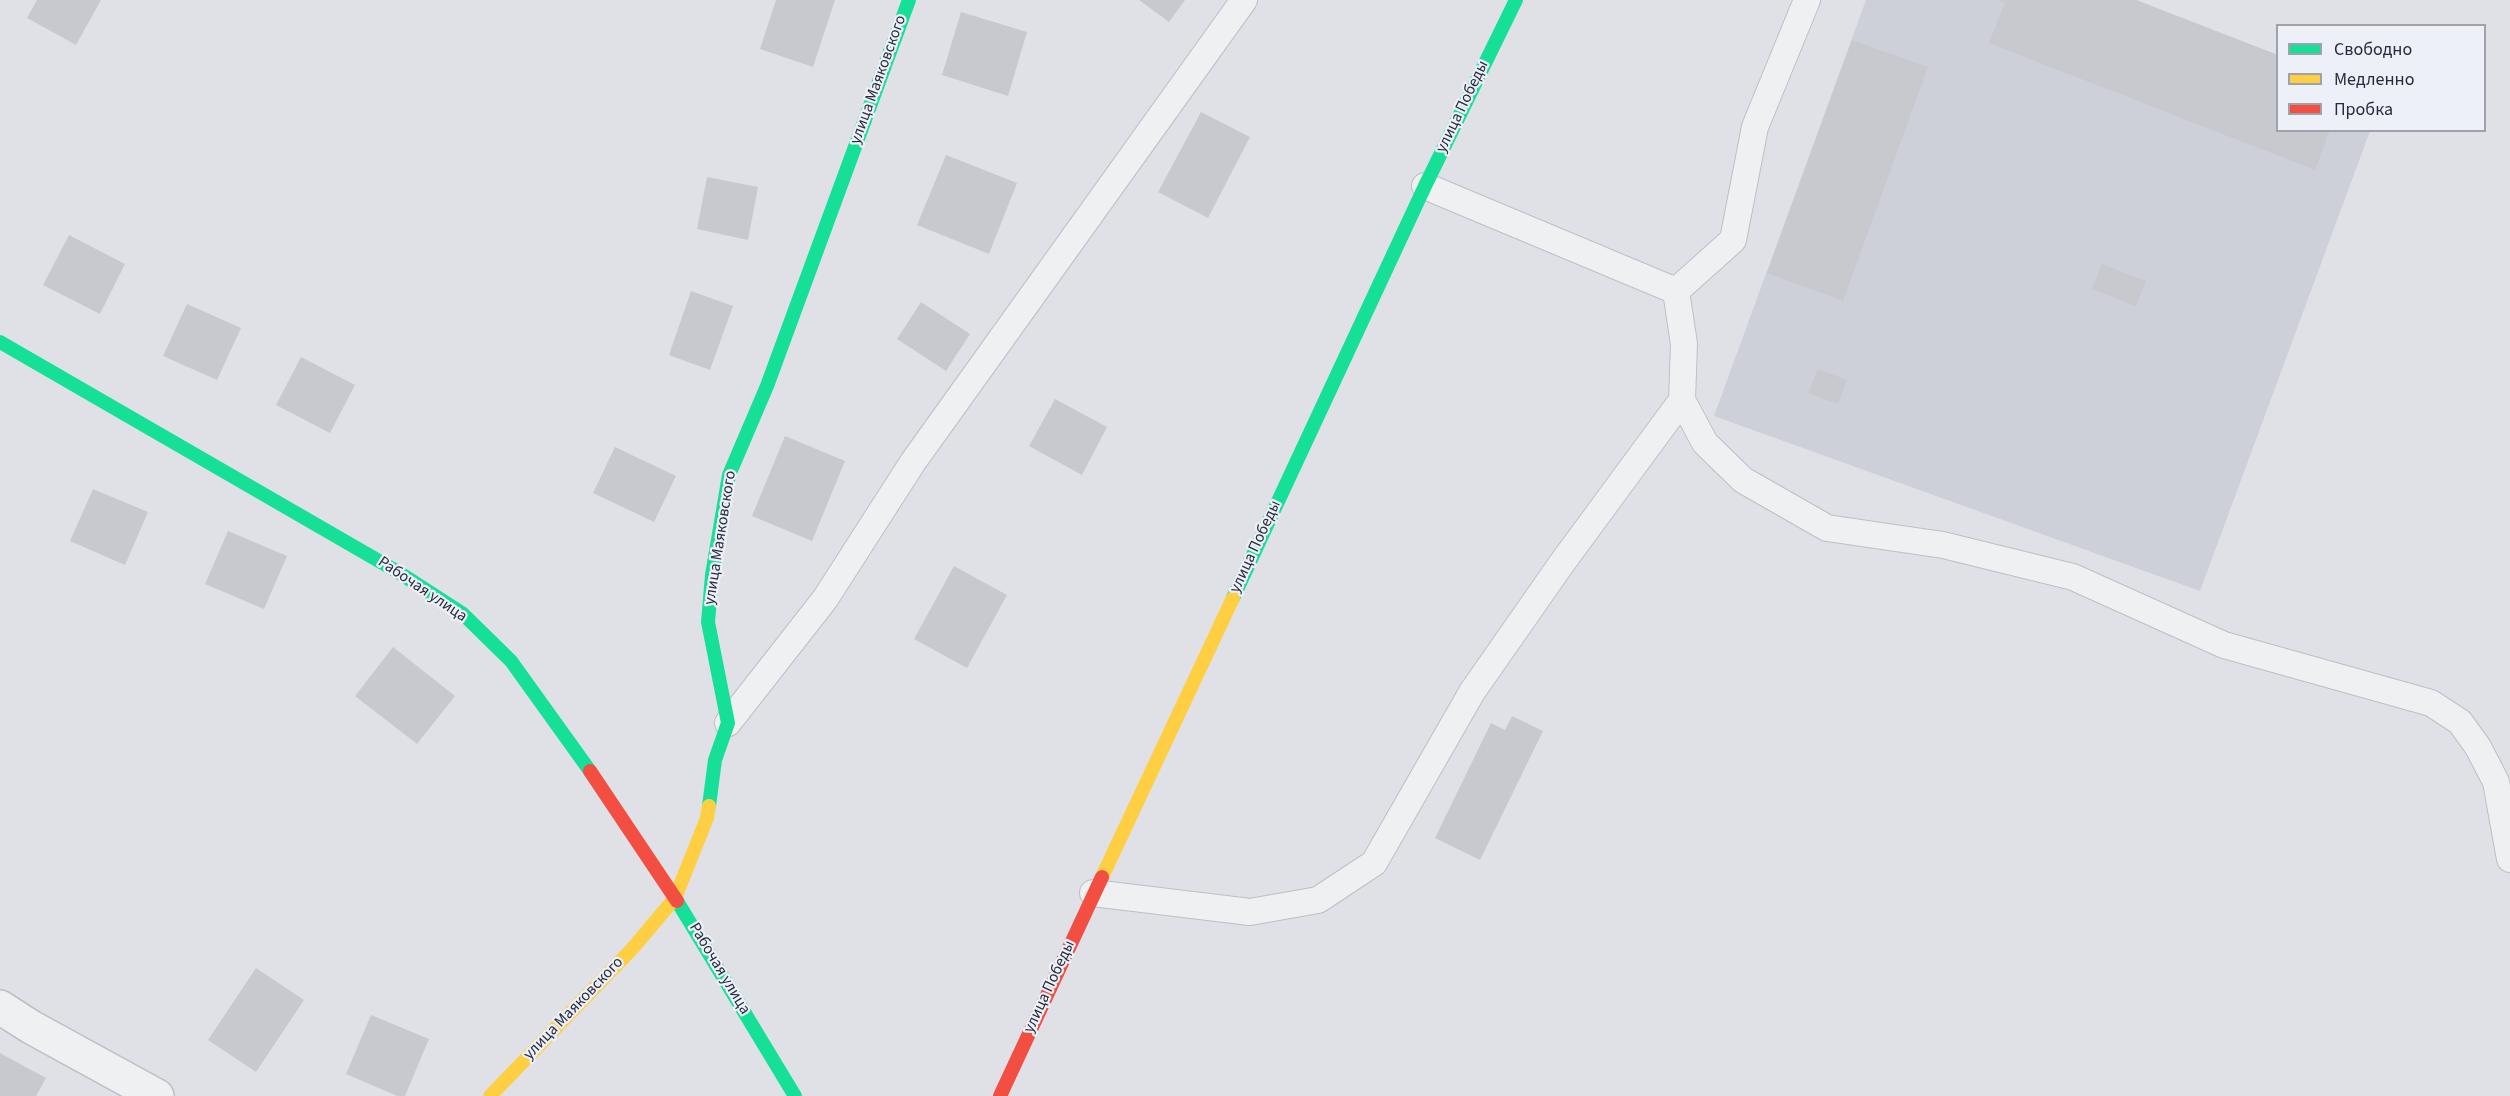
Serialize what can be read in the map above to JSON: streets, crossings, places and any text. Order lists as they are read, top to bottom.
{
  "streets": {
    "street": ["улица Маяковского", "улица Победы", "Рабочая улица"]
  },
  "crossings": [
    ["улица Маяковского", "Рабочая улица"]
  ],
  "legend": ["Свободно", "Медленно", "Пробка"]
}
